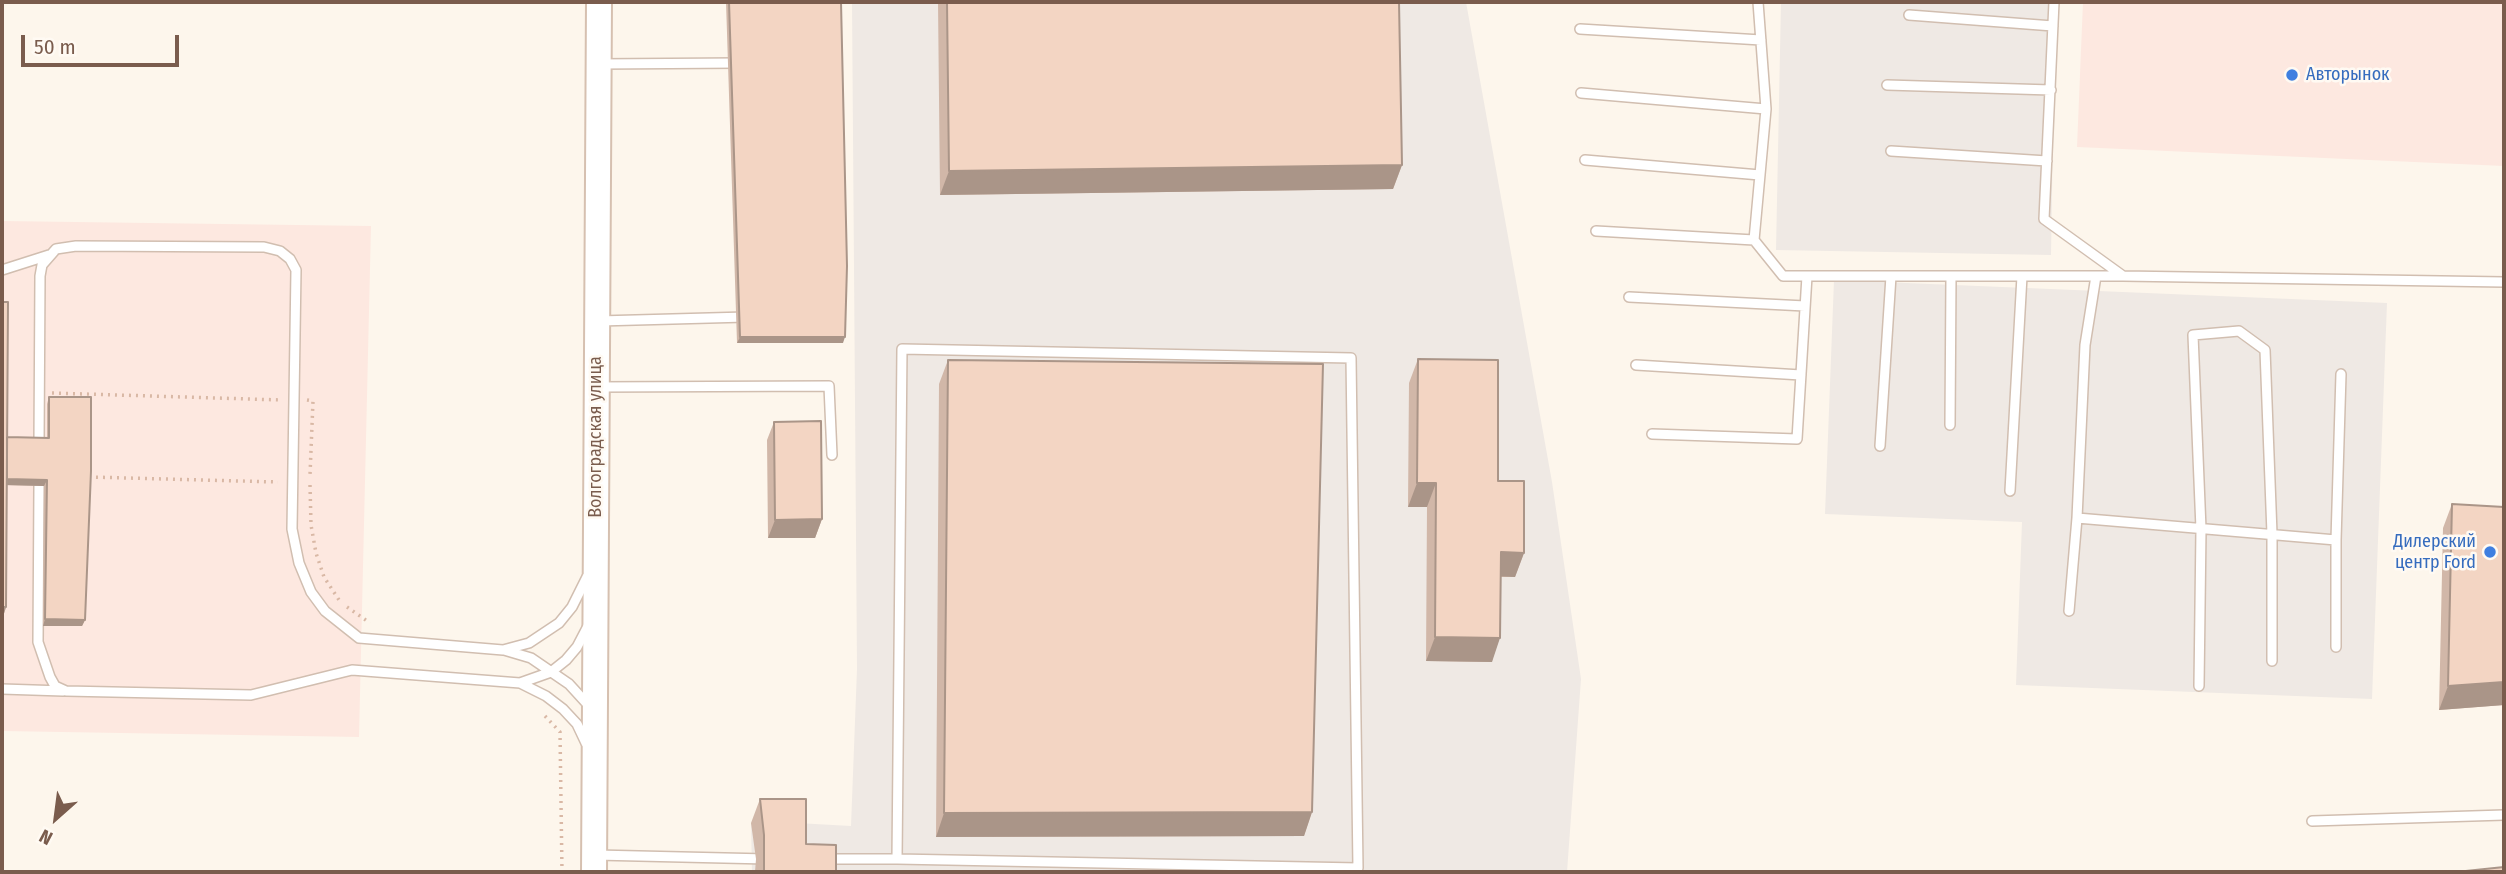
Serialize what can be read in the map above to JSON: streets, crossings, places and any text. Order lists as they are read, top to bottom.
{
  "streets": {
    "main road": ["Волгоградская улица"]
  },
  "places": ["Авторынок", "Дилерский центр Ford"],
  "scale_bar": "50 m",
  "north": "bottom left"
}
